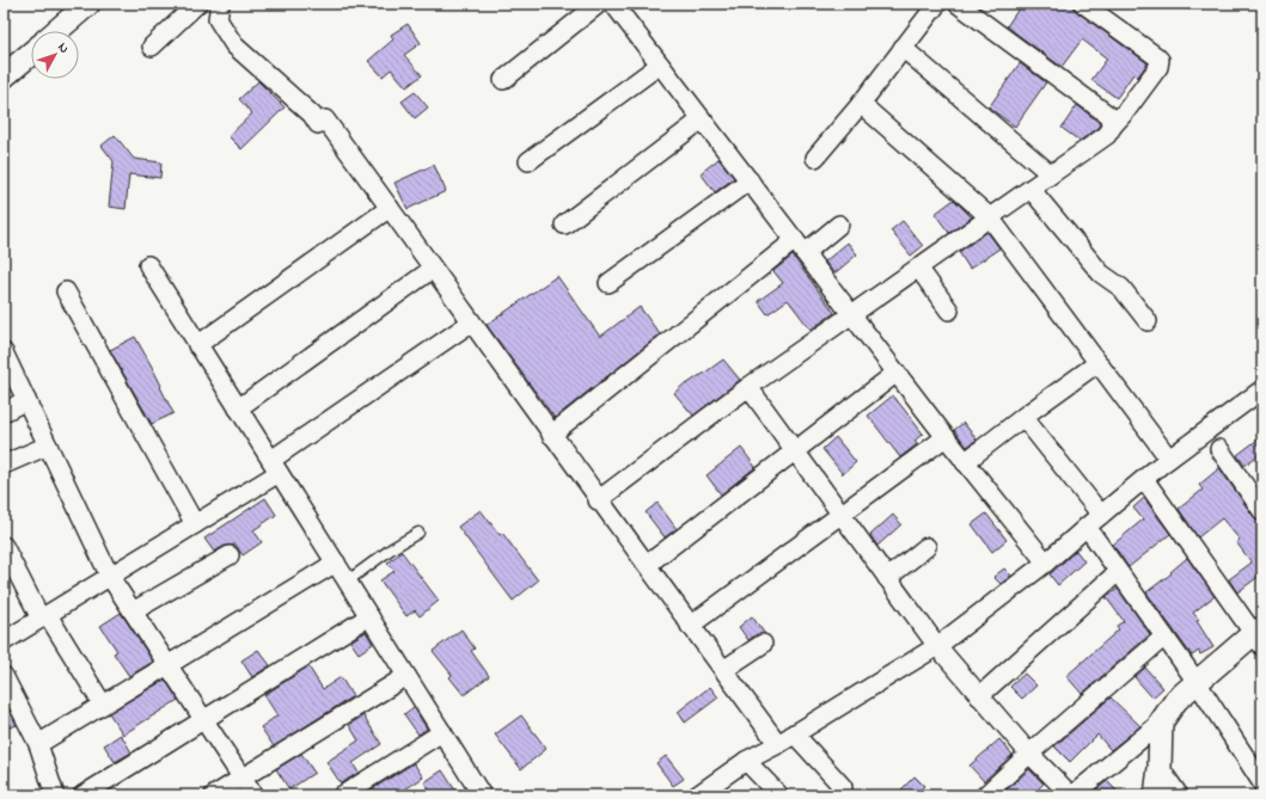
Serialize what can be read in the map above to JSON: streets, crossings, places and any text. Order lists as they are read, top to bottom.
{
  "north": "top right"
}
